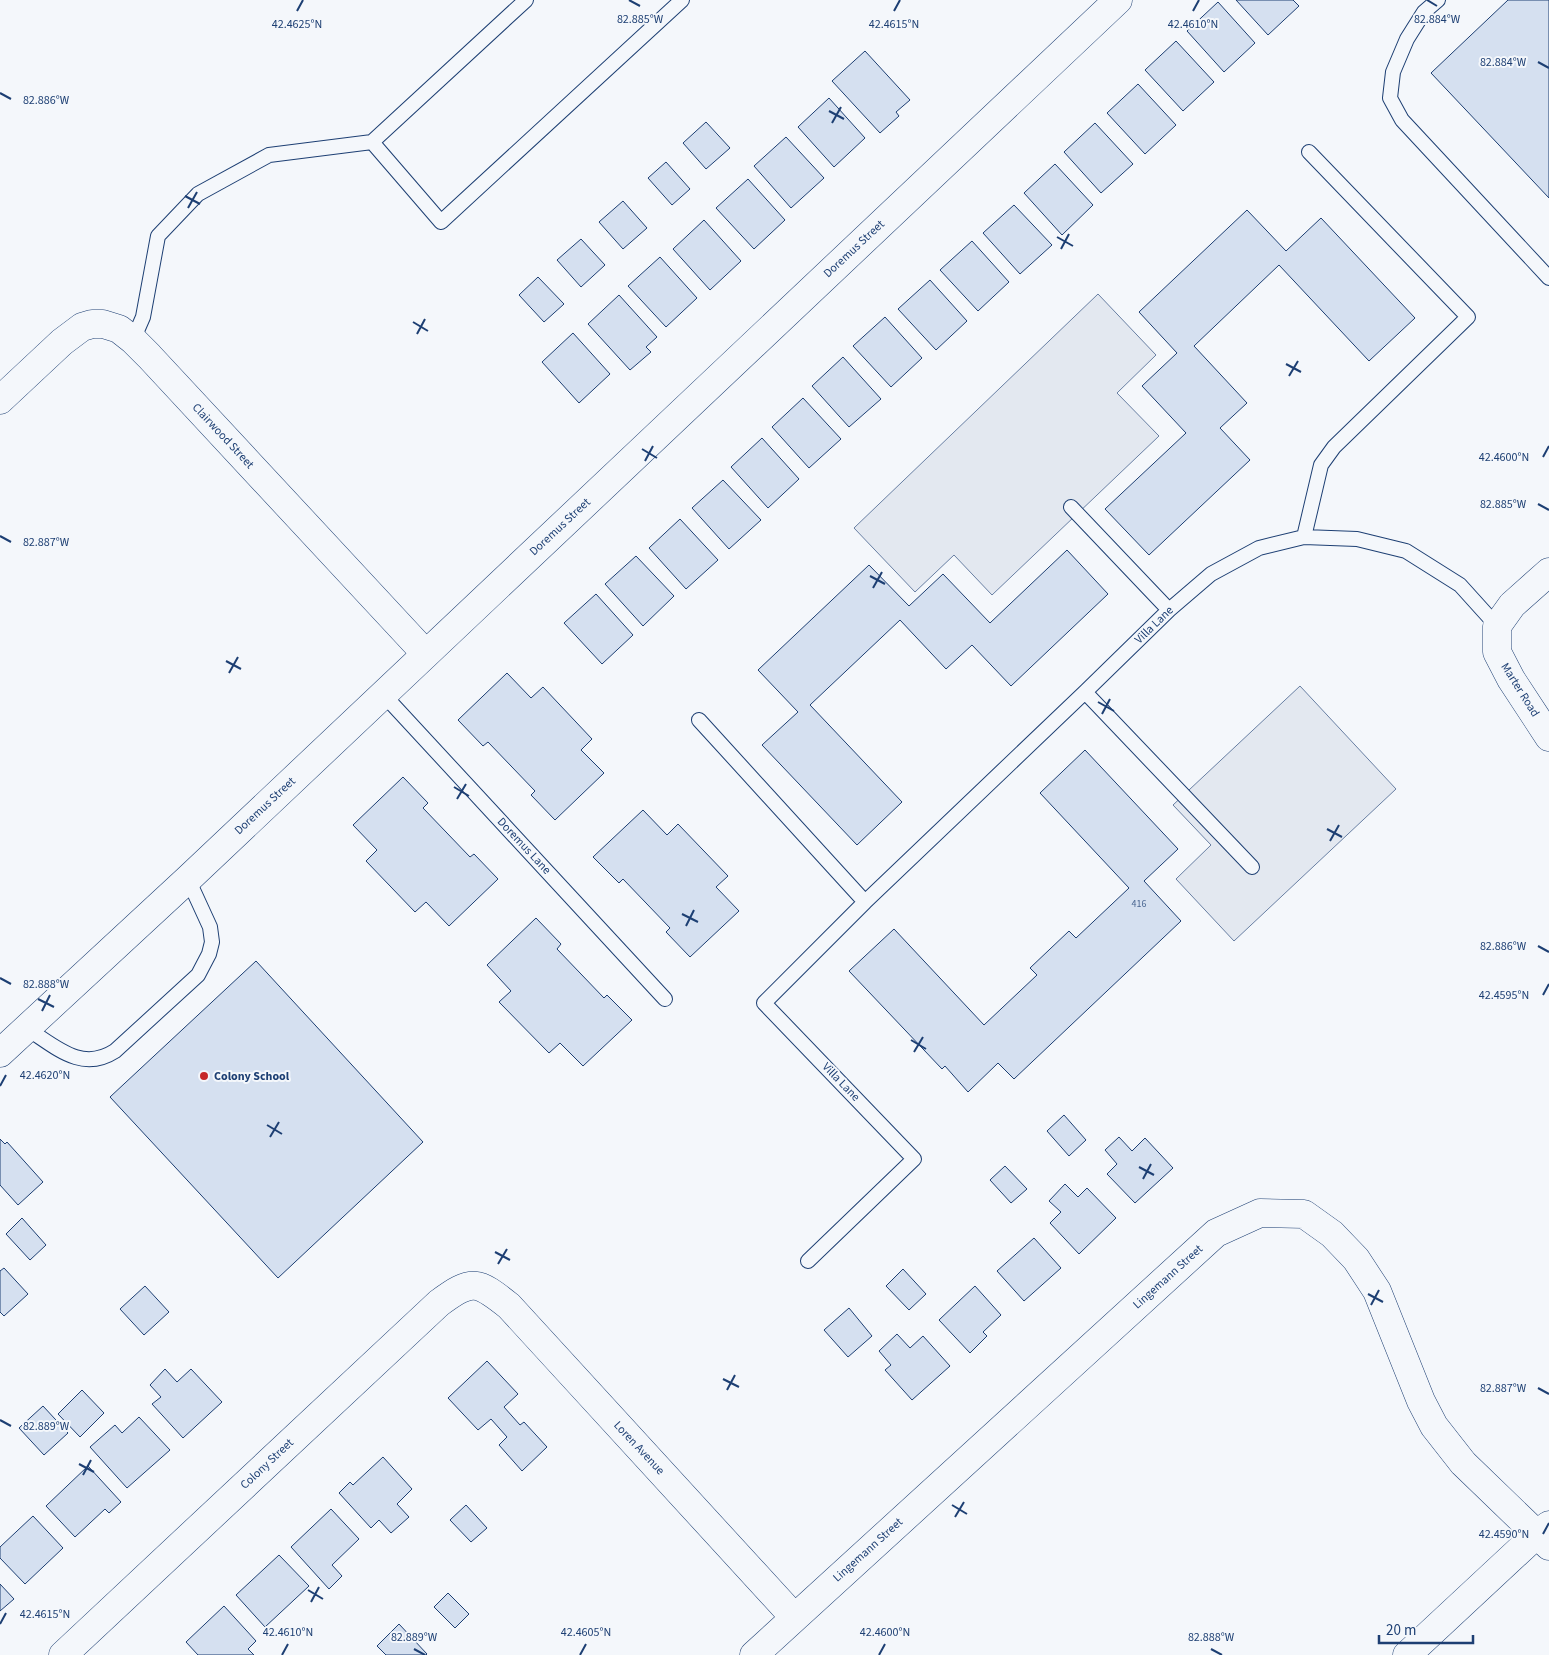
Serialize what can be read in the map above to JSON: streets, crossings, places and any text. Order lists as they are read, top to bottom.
{
  "streets": {
    "street": [
      "Doremus Street",
      "Clairwood Street",
      "Marter Road",
      "Lingemann Street",
      "Loren Avenue",
      "Colony Street"
    ],
    "lane": ["Villa Lane", "Doremus Lane"]
  },
  "crossings": [
    ["Doremus Street", "Clairwood Street"],
    ["Doremus Street", "Doremus Lane"],
    ["Villa Lane", "Marter Road"],
    ["Lingemann Street", "Loren Avenue"],
    ["Loren Avenue", "Colony Street"]
  ],
  "places": ["Colony School"],
  "house_numbers": ["416"],
  "scale_bar": "20 m",
  "coordinates": [
    "82.884°W",
    "82.885°W",
    "42.4625°N",
    "42.4615°N",
    "42.4610°N",
    "82.886°W",
    "42.4600°N",
    "82.887°W",
    "82.888°W",
    "42.4595°N",
    "42.4620°N",
    "82.889°W",
    "42.4590°N",
    "42.4605°N"
  ]
}
